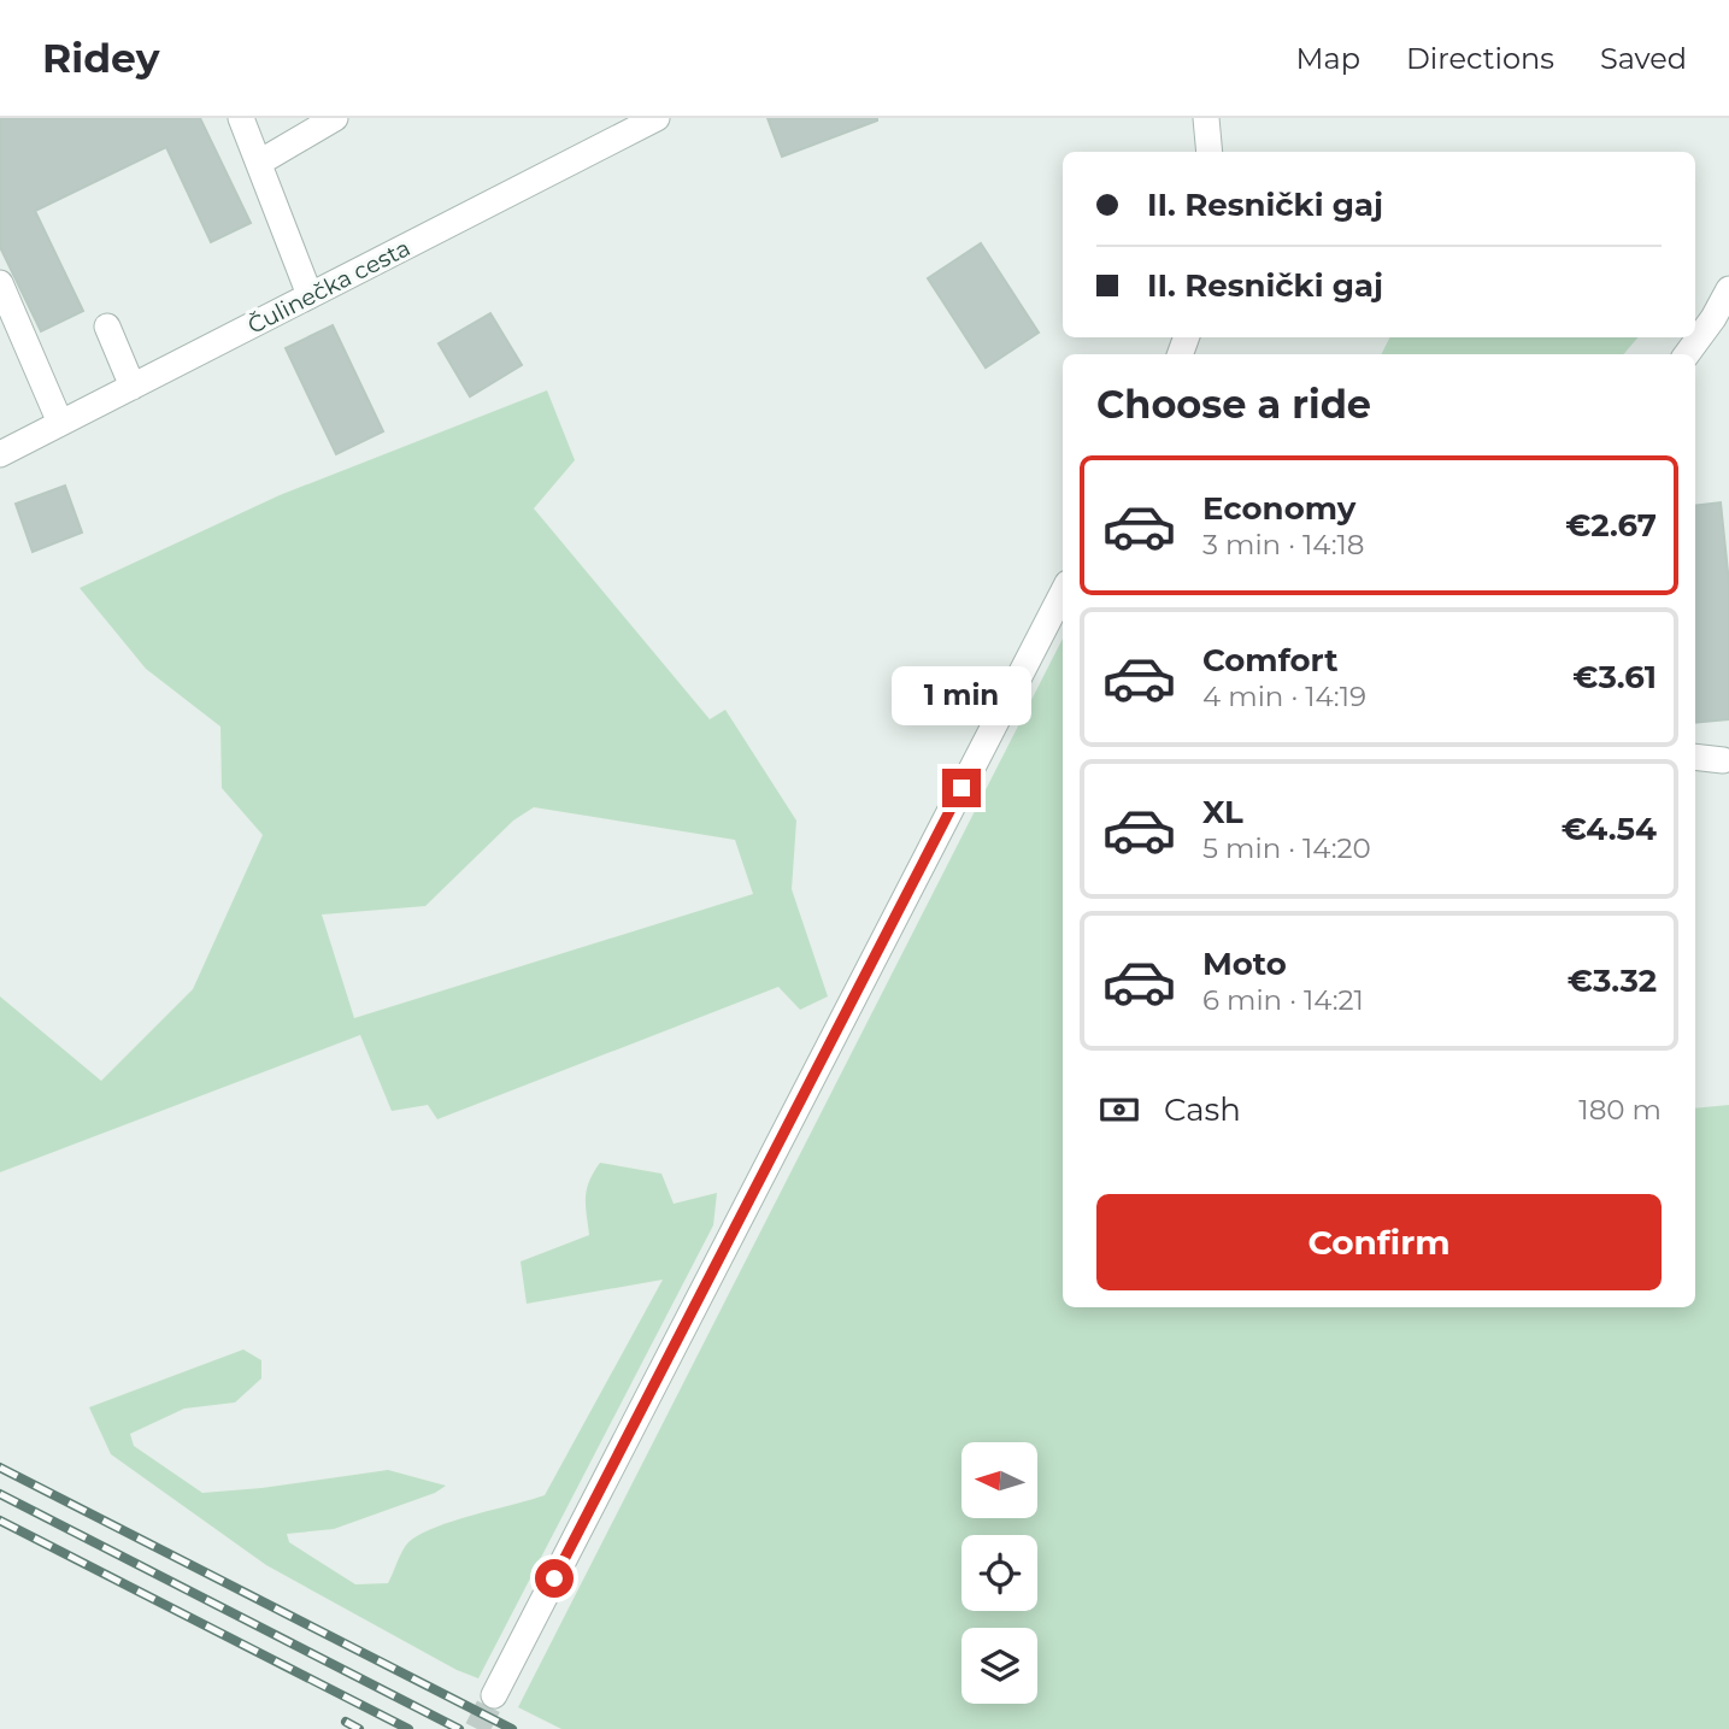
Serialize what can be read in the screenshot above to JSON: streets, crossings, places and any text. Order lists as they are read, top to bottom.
{
  "streets": {
    "street": ["Čulinečka cesta"]
  },
  "north": "left",
  "page": {
    "header": "Ridey",
    "nav": ["Map", "Directions", "Saved"],
    "banner": ["II. Resnički gaj", "II. Resnički gaj"],
    "heading": "Choose a ride",
    "list": [
      {
        "name": "Economy",
        "note": "3 min · 14:18",
        "value": "€2.67"
      },
      {
        "name": "Comfort",
        "note": "4 min · 14:19",
        "value": "€3.61"
      },
      {
        "name": "XL",
        "note": "5 min · 14:20",
        "value": "€4.54"
      },
      {
        "name": "Moto",
        "note": "6 min · 14:21",
        "value": "€3.32"
      }
    ],
    "bubble": "1 min",
    "pay": ["Cash", "180 m"],
    "buttons": "Confirm"
  }
}
